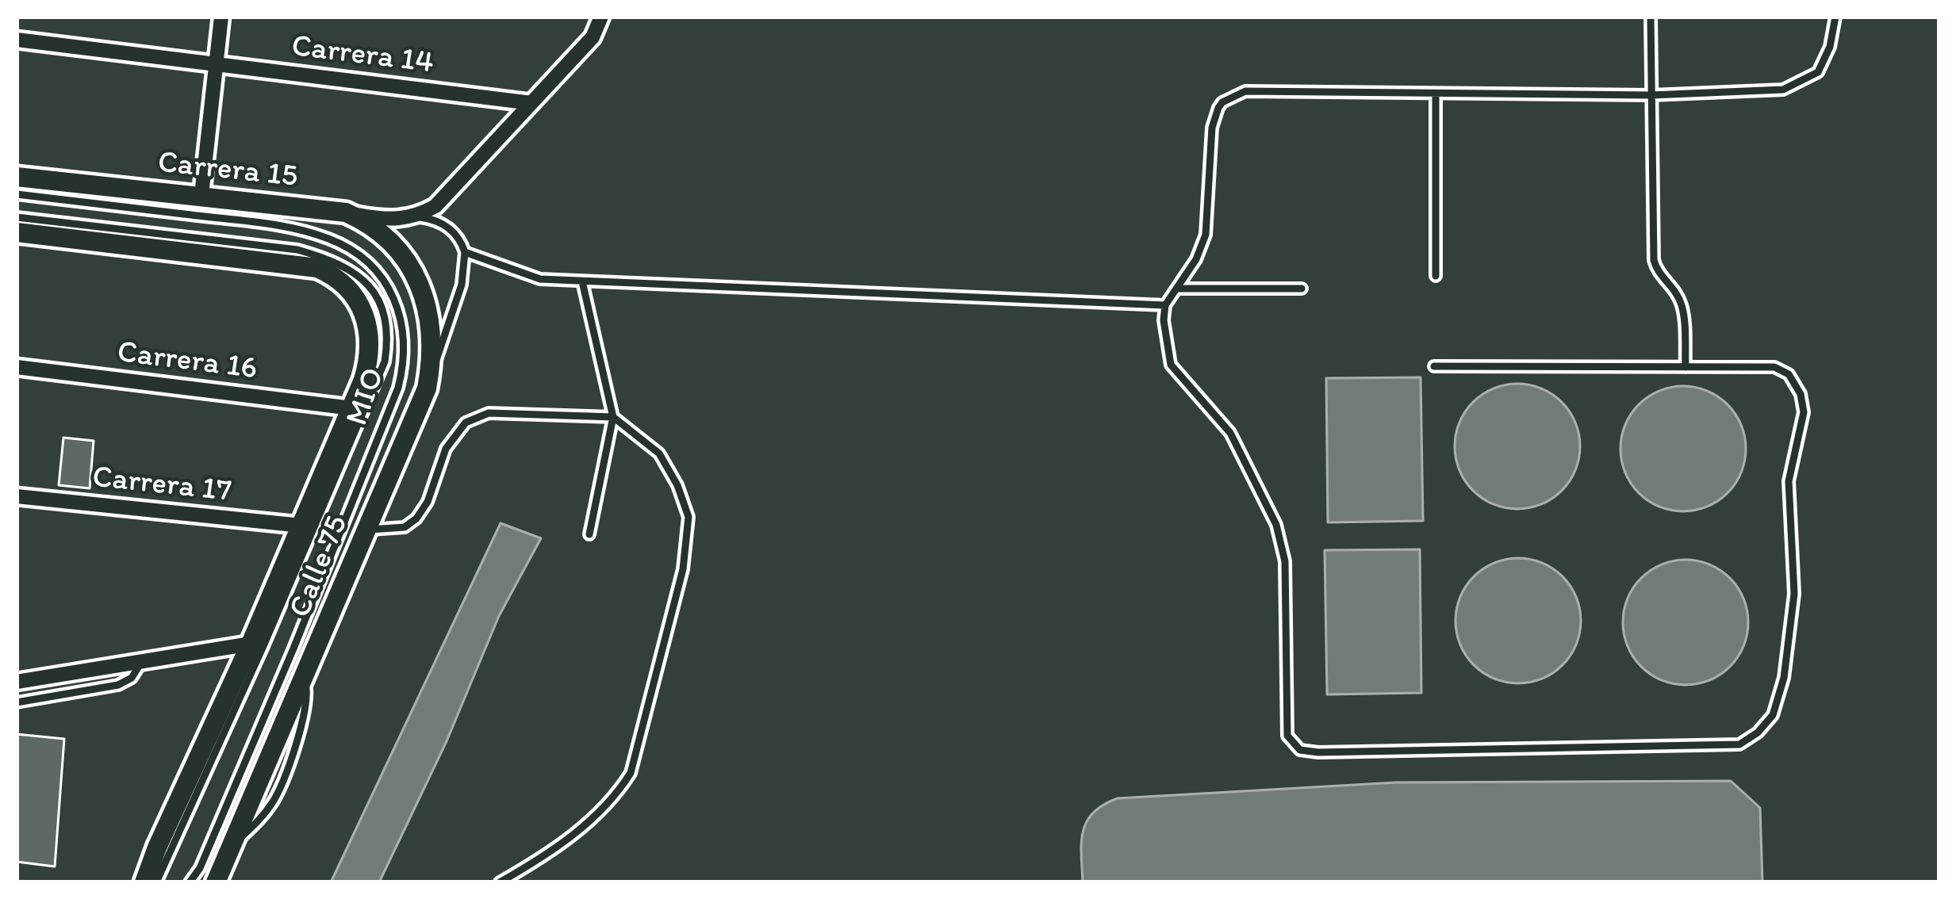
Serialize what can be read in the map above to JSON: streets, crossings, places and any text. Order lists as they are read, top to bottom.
{
  "streets": {
    "main road": ["Carrera 15", "Calle 75"],
    "street": ["Carrera 14", "Carrera 16", "Carrera 17"],
    "lane": ["MIO"]
  },
  "crossings": [
    ["Carrera 15", "Calle 75"],
    ["Carrera 16", "Calle 75"],
    ["Carrera 17", "Calle 75"]
  ]
}
